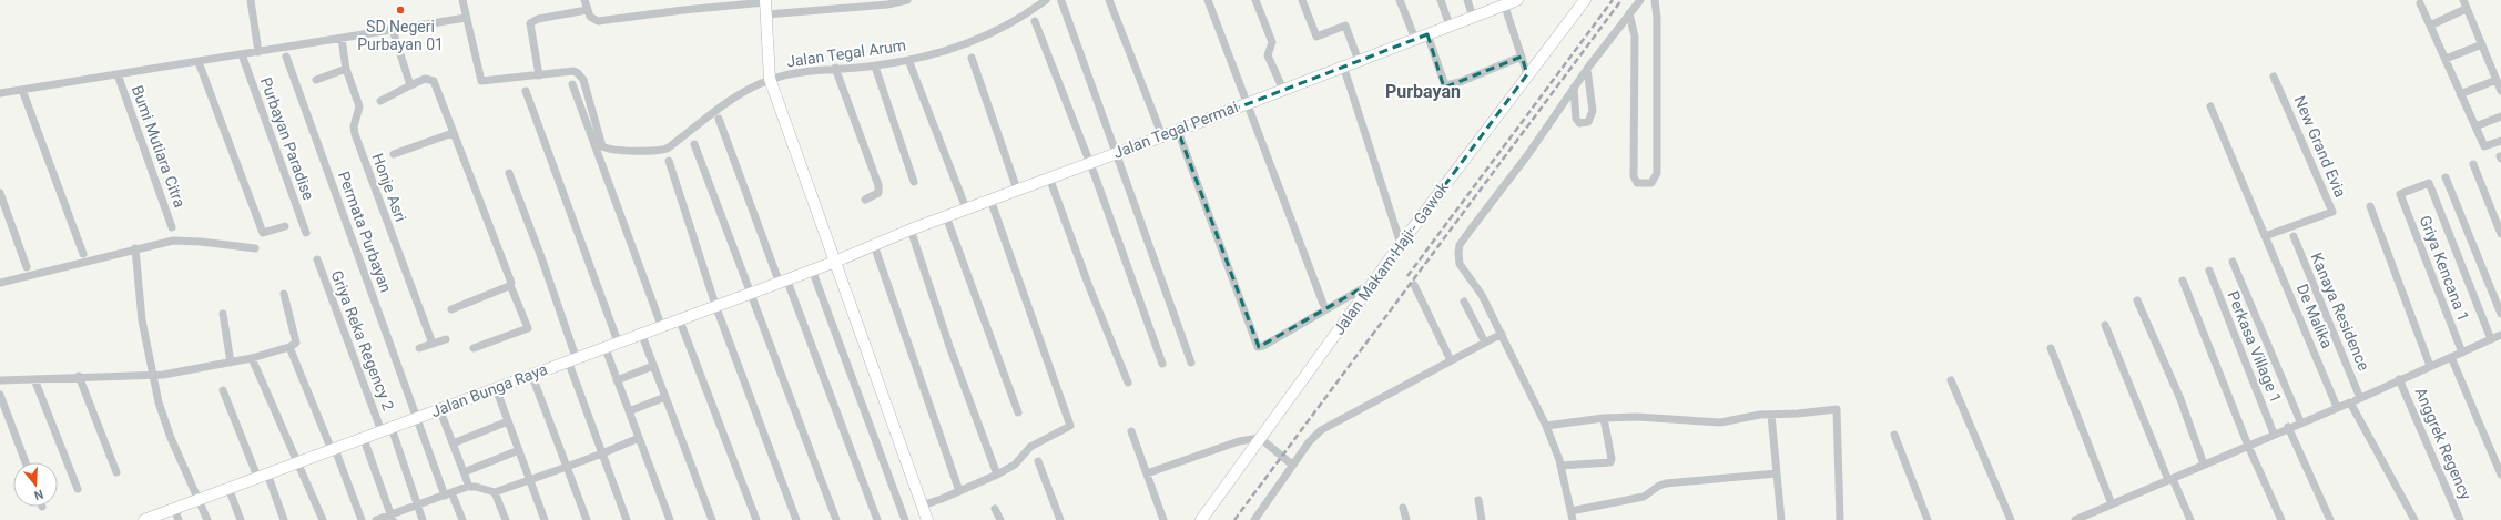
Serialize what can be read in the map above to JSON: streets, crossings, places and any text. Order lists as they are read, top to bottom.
{
  "streets": {
    "street": [
      "Jalan Tegal Arum",
      "Jalan Tegal Permai",
      "Purbayan Paradise",
      "Bumi Mutiara Citra",
      "New Grand Evia",
      "Honje Asri",
      "Permata Purbayan",
      "Jalan Makam Haji - Gawok",
      "Griya Kencana 1",
      "Kanaya Residence",
      "De Malika",
      "Griya Reka Regency 2",
      "Perkasa Village 1",
      "Jalan Bunga Raya",
      "Anggrek Regency"
    ]
  },
  "crossings": [
    ["Jalan Tegal Permai", "Jalan Bunga Raya"],
    ["New Grand Evia", "De Malika"],
    ["Permata Purbayan", "Jalan Bunga Raya"],
    ["Griya Reka Regency 2", "Jalan Bunga Raya"]
  ],
  "districts": ["Purbayan"],
  "places": ["SD Negeri Purbayan 01"],
  "north": "bottom"
}
